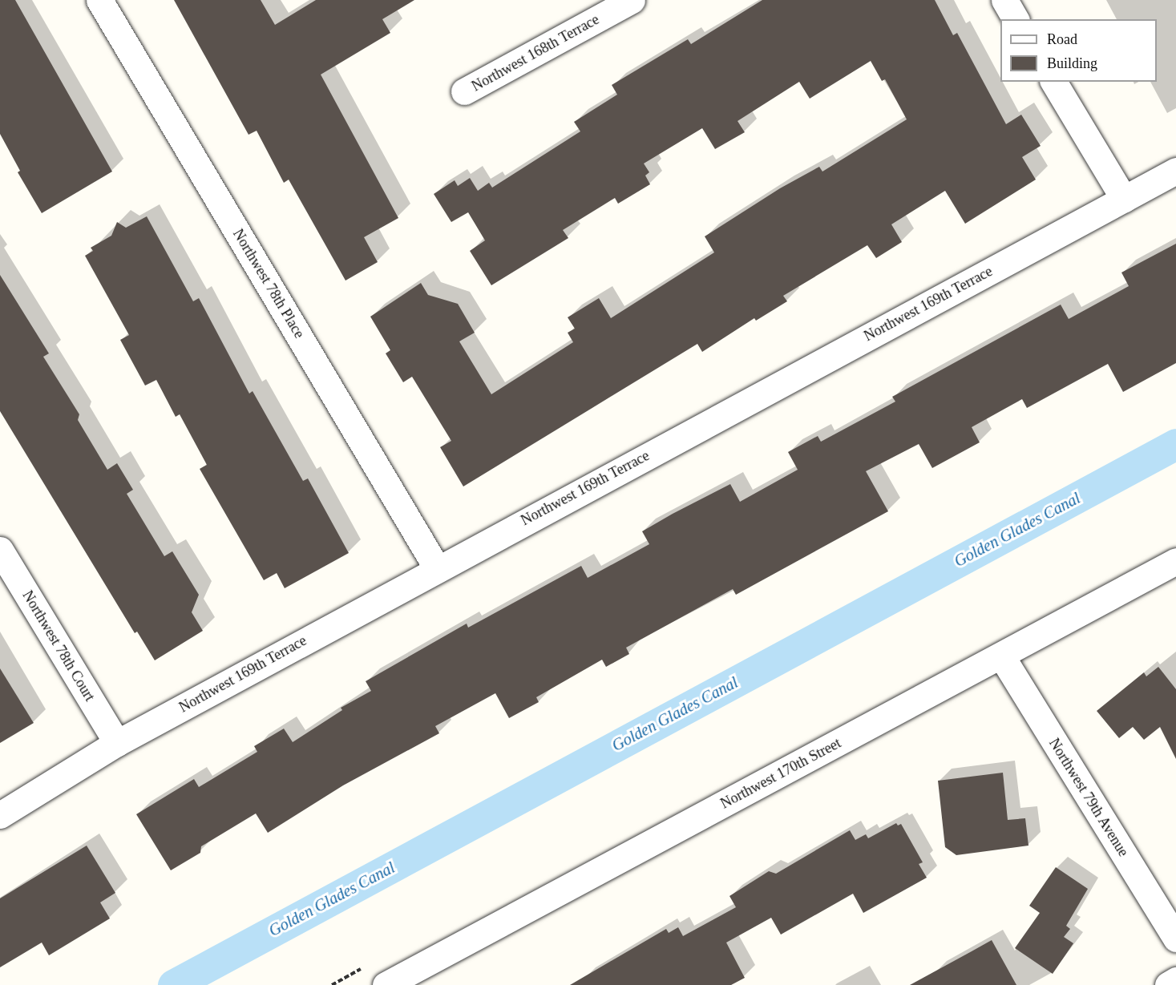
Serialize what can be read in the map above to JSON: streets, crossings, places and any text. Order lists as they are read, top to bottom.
{
  "streets": {
    "street": [
      "Northwest 168th Terrace",
      "Northwest 78th Place",
      "Northwest 169th Terrace",
      "Northwest 78th Court",
      "Northwest 170th Street",
      "Northwest 79th Avenue"
    ]
  },
  "crossings": [
    ["Northwest 78th Place", "Northwest 169th Terrace"],
    ["Northwest 169th Terrace", "Northwest 78th Court"],
    ["Northwest 170th Street", "Northwest 79th Avenue"]
  ],
  "water": ["Golden Glades Canal"],
  "legend": ["Road", "Building"]
}
